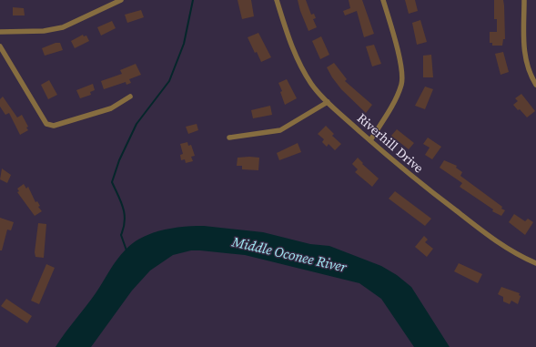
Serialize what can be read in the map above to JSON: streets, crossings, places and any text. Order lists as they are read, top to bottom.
{
  "streets": {
    "street": ["Riverhill Drive"]
  },
  "water": ["Middle Oconee River"]
}
